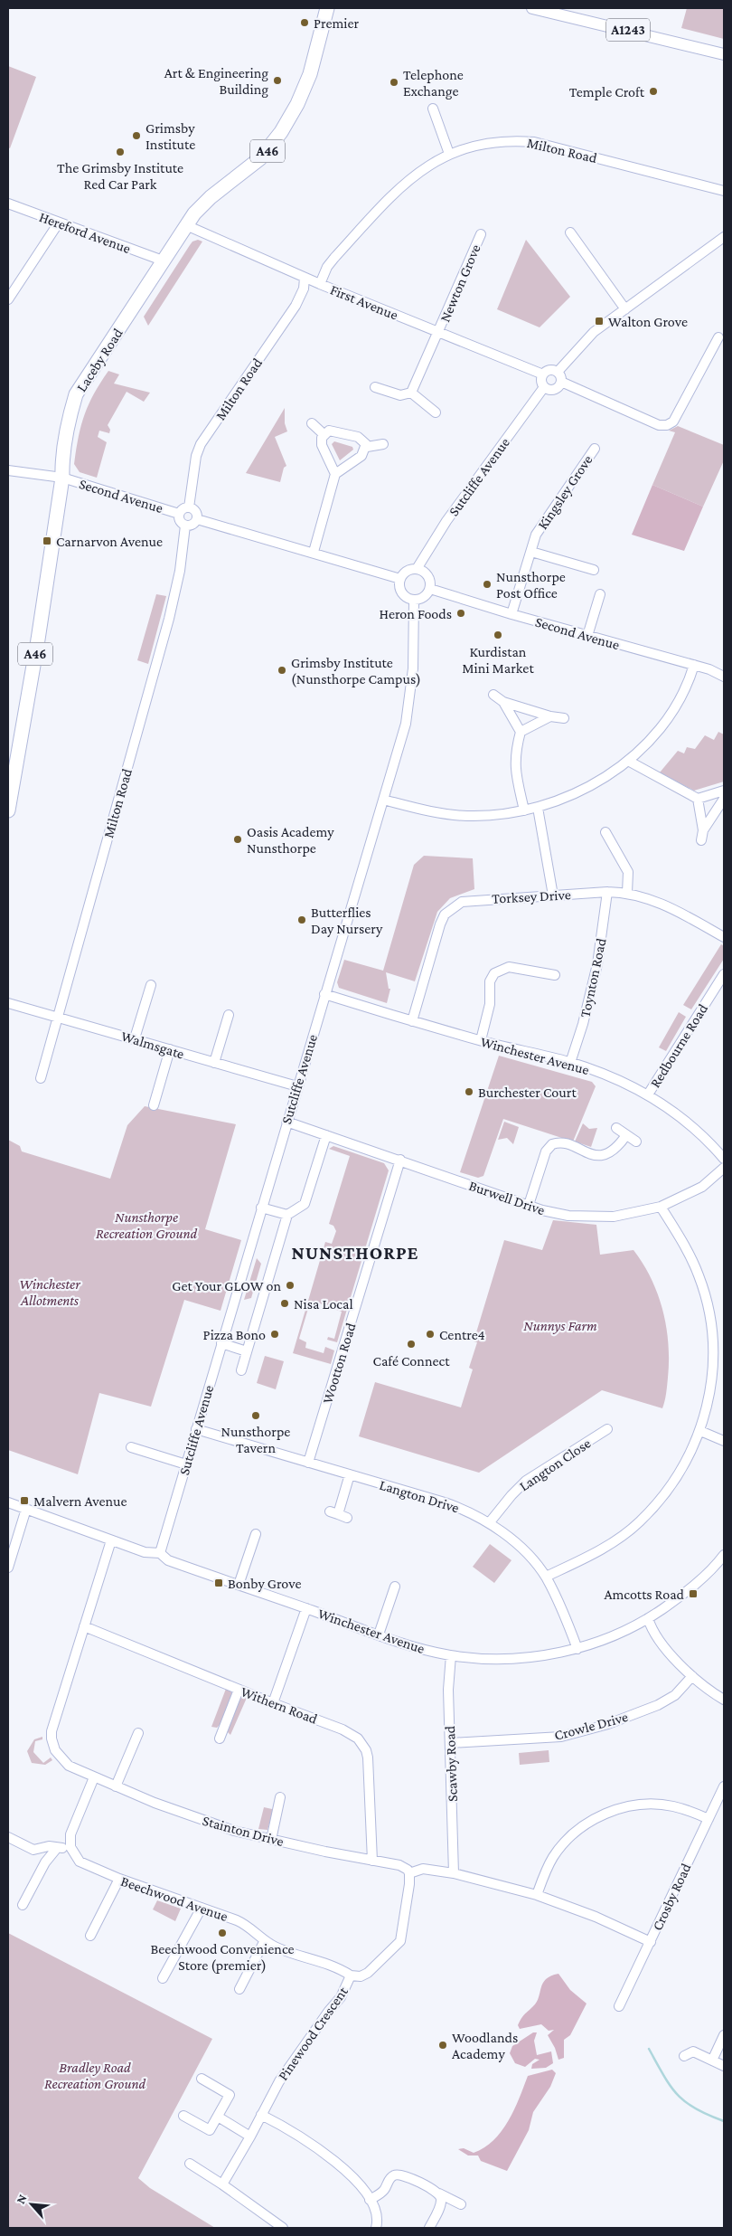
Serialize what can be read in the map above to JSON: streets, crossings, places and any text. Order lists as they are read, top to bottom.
{
  "streets": {
    "highway": ["A46", "Laceby Road"],
    "main road": ["A1243"],
    "street": [
      "Milton Road",
      "Hereford Avenue",
      "Newton Grove",
      "First Avenue",
      "Sutcliffe Avenue",
      "Kingsley Grove",
      "Second Avenue",
      "Torksey Drive",
      "Toynton Road",
      "Walmsgate",
      "Redbourne Road",
      "Winchester Avenue",
      "Burwell Drive",
      "Wootton Road",
      "Langton Close",
      "Langton Drive",
      "Withern Road",
      "Crowle Drive",
      "Scawby Road",
      "Stainton Drive",
      "Crosby Road",
      "Beechwood Avenue",
      "Pinewood Crescent"
    ]
  },
  "crossings": [
    ["Milton Road", "First Avenue"],
    ["Milton Road", "Second Avenue"],
    ["Milton Road", "Walmsgate"],
    ["Hereford Avenue", "Laceby Road"],
    ["Newton Grove", "First Avenue"],
    ["First Avenue", "Laceby Road"],
    ["First Avenue", "Sutcliffe Avenue"],
    ["Laceby Road", "Second Avenue"],
    ["Sutcliffe Avenue", "Second Avenue"],
    ["Sutcliffe Avenue", "Walmsgate"],
    ["Sutcliffe Avenue", "Winchester Avenue"],
    ["Sutcliffe Avenue", "Burwell Drive"],
    ["Sutcliffe Avenue", "Langton Drive"],
    ["Kingsley Grove", "Second Avenue"],
    ["Torksey Drive", "Toynton Road"],
    ["Torksey Drive", "Winchester Avenue"],
    ["Toynton Road", "Winchester Avenue"],
    ["Redbourne Road", "Winchester Avenue"],
    ["Winchester Avenue", "Langton Drive"],
    ["Winchester Avenue", "Scawby Road"],
    ["Winchester Avenue", "Stainton Drive"],
    ["Burwell Drive", "Wootton Road"],
    ["Wootton Road", "Langton Drive"],
    ["Langton Close", "Langton Drive"],
    ["Withern Road", "Stainton Drive"],
    ["Crowle Drive", "Scawby Road"],
    ["Stainton Drive", "Pinewood Crescent"],
    ["Beechwood Avenue", "Pinewood Crescent"]
  ],
  "districts": ["NUNSTHORPE"],
  "parks": [
    "Nunsthorpe Recreation Ground",
    "Winchester Allotments",
    "Nunnys Farm",
    "Bradley Road Recreation Ground"
  ],
  "places": {
    "other": [
      "Premier",
      "Art & Engineering Building",
      "Telephone Exchange",
      "Temple Croft",
      "Grimsby Institute",
      "The Grimsby Institute Red Car Park",
      "Nunsthorpe Post Office",
      "Heron Foods",
      "Kurdistan Mini Market",
      "Grimsby Institute (Nunsthorpe Campus)",
      "Oasis Academy Nunsthorpe",
      "Butterflies Day Nursery",
      "Burchester Court",
      "Get Your GLOW on",
      "Nisa Local",
      "Pizza Bono",
      "Centre4",
      "Café Connect",
      "Nunsthorpe Tavern",
      "Beechwood Convenience Store (premier)",
      "Woodlands Academy"
    ],
    "transit": [
      "Walton Grove",
      "Carnarvon Avenue",
      "Malvern Avenue",
      "Bonby Grove",
      "Amcotts Road"
    ]
  },
  "north": "top left"
}
